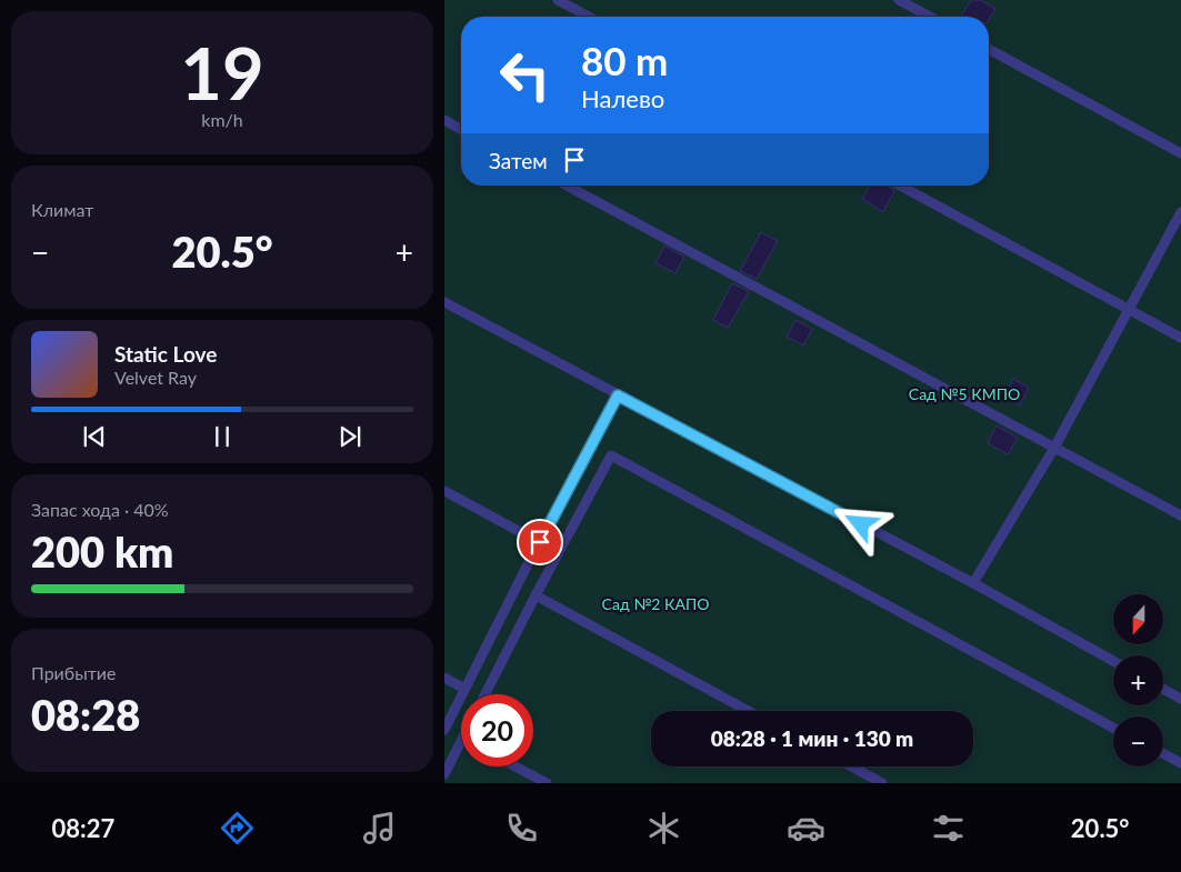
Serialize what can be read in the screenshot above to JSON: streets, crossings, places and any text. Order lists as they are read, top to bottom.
{
  "parks": ["Сад №5 КМПО", "Сад №2 КАПО"],
  "north": "bottom",
  "page": {
    "tile": [
      ["19", "km/h"],
      "Климат",
      ["Запас хода · 40%", "200 km"],
      ["Прибытие", "08:28"]
    ],
    "turn": ["80 m", "Налево"],
    "then": "Затем",
    "heat": ["−", "20.5°", "+"],
    "song": ["Static Love", "Velvet Ray"],
    "map_buttons": ["+", "−"],
    "limit": "20",
    "trip": "08:28 · 1 мин · 130 m",
    "tabs": ["08:27", "20.5°"]
  }
}
